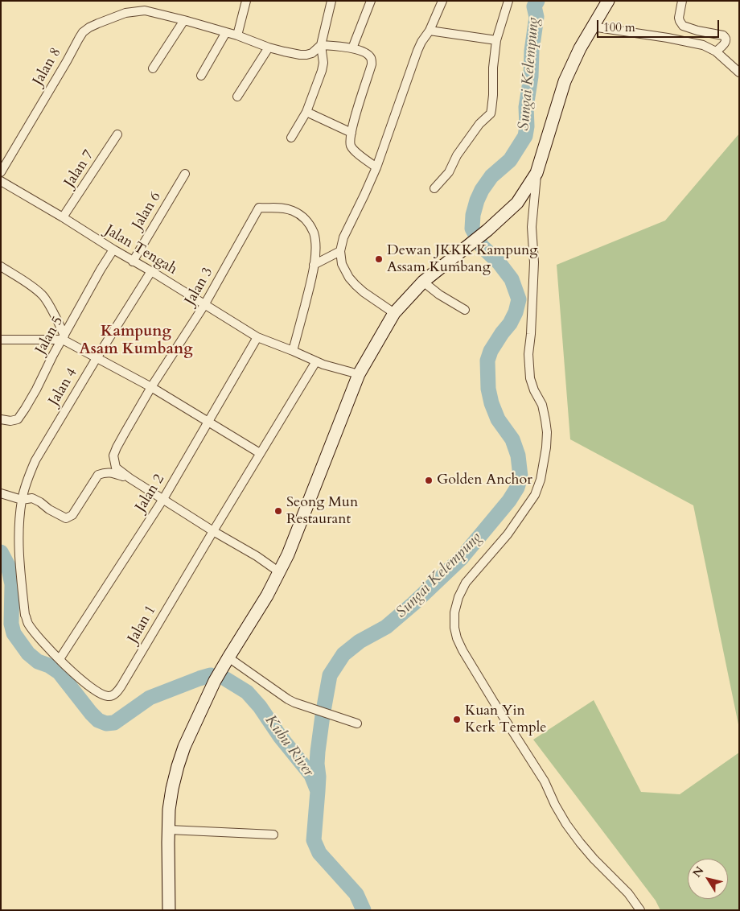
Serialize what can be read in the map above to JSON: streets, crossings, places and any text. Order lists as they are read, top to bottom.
{
  "streets": {
    "street": [
      "Jalan 8",
      "Jalan 7",
      "Jalan 6",
      "Jalan Tengah",
      "Jalan 3",
      "Jalan 5",
      "Jalan 4",
      "Jalan 2",
      "Jalan 1"
    ]
  },
  "crossings": [
    ["Jalan 7", "Jalan Tengah"],
    ["Jalan 6", "Jalan Tengah"],
    ["Jalan Tengah", "Jalan 3"],
    ["Jalan Tengah", "Jalan 5"],
    ["Jalan Tengah", "Jalan 4"],
    ["Jalan Tengah", "Jalan 2"],
    ["Jalan Tengah", "Jalan 1"],
    ["Jalan 4", "Jalan 1"],
    ["Jalan 2", "Jalan 1"]
  ],
  "districts": ["Kampung Asam Kumbang"],
  "water": ["Sungai Kelempung", "Kubu River"],
  "places": [
    "Dewan JKKK Kampung Assam Kumbang",
    "Golden Anchor",
    "Seong Mun Restaurant",
    "Kuan Yin Kerk Temple"
  ],
  "scale_bar": "100 m",
  "north": "top left"
}
